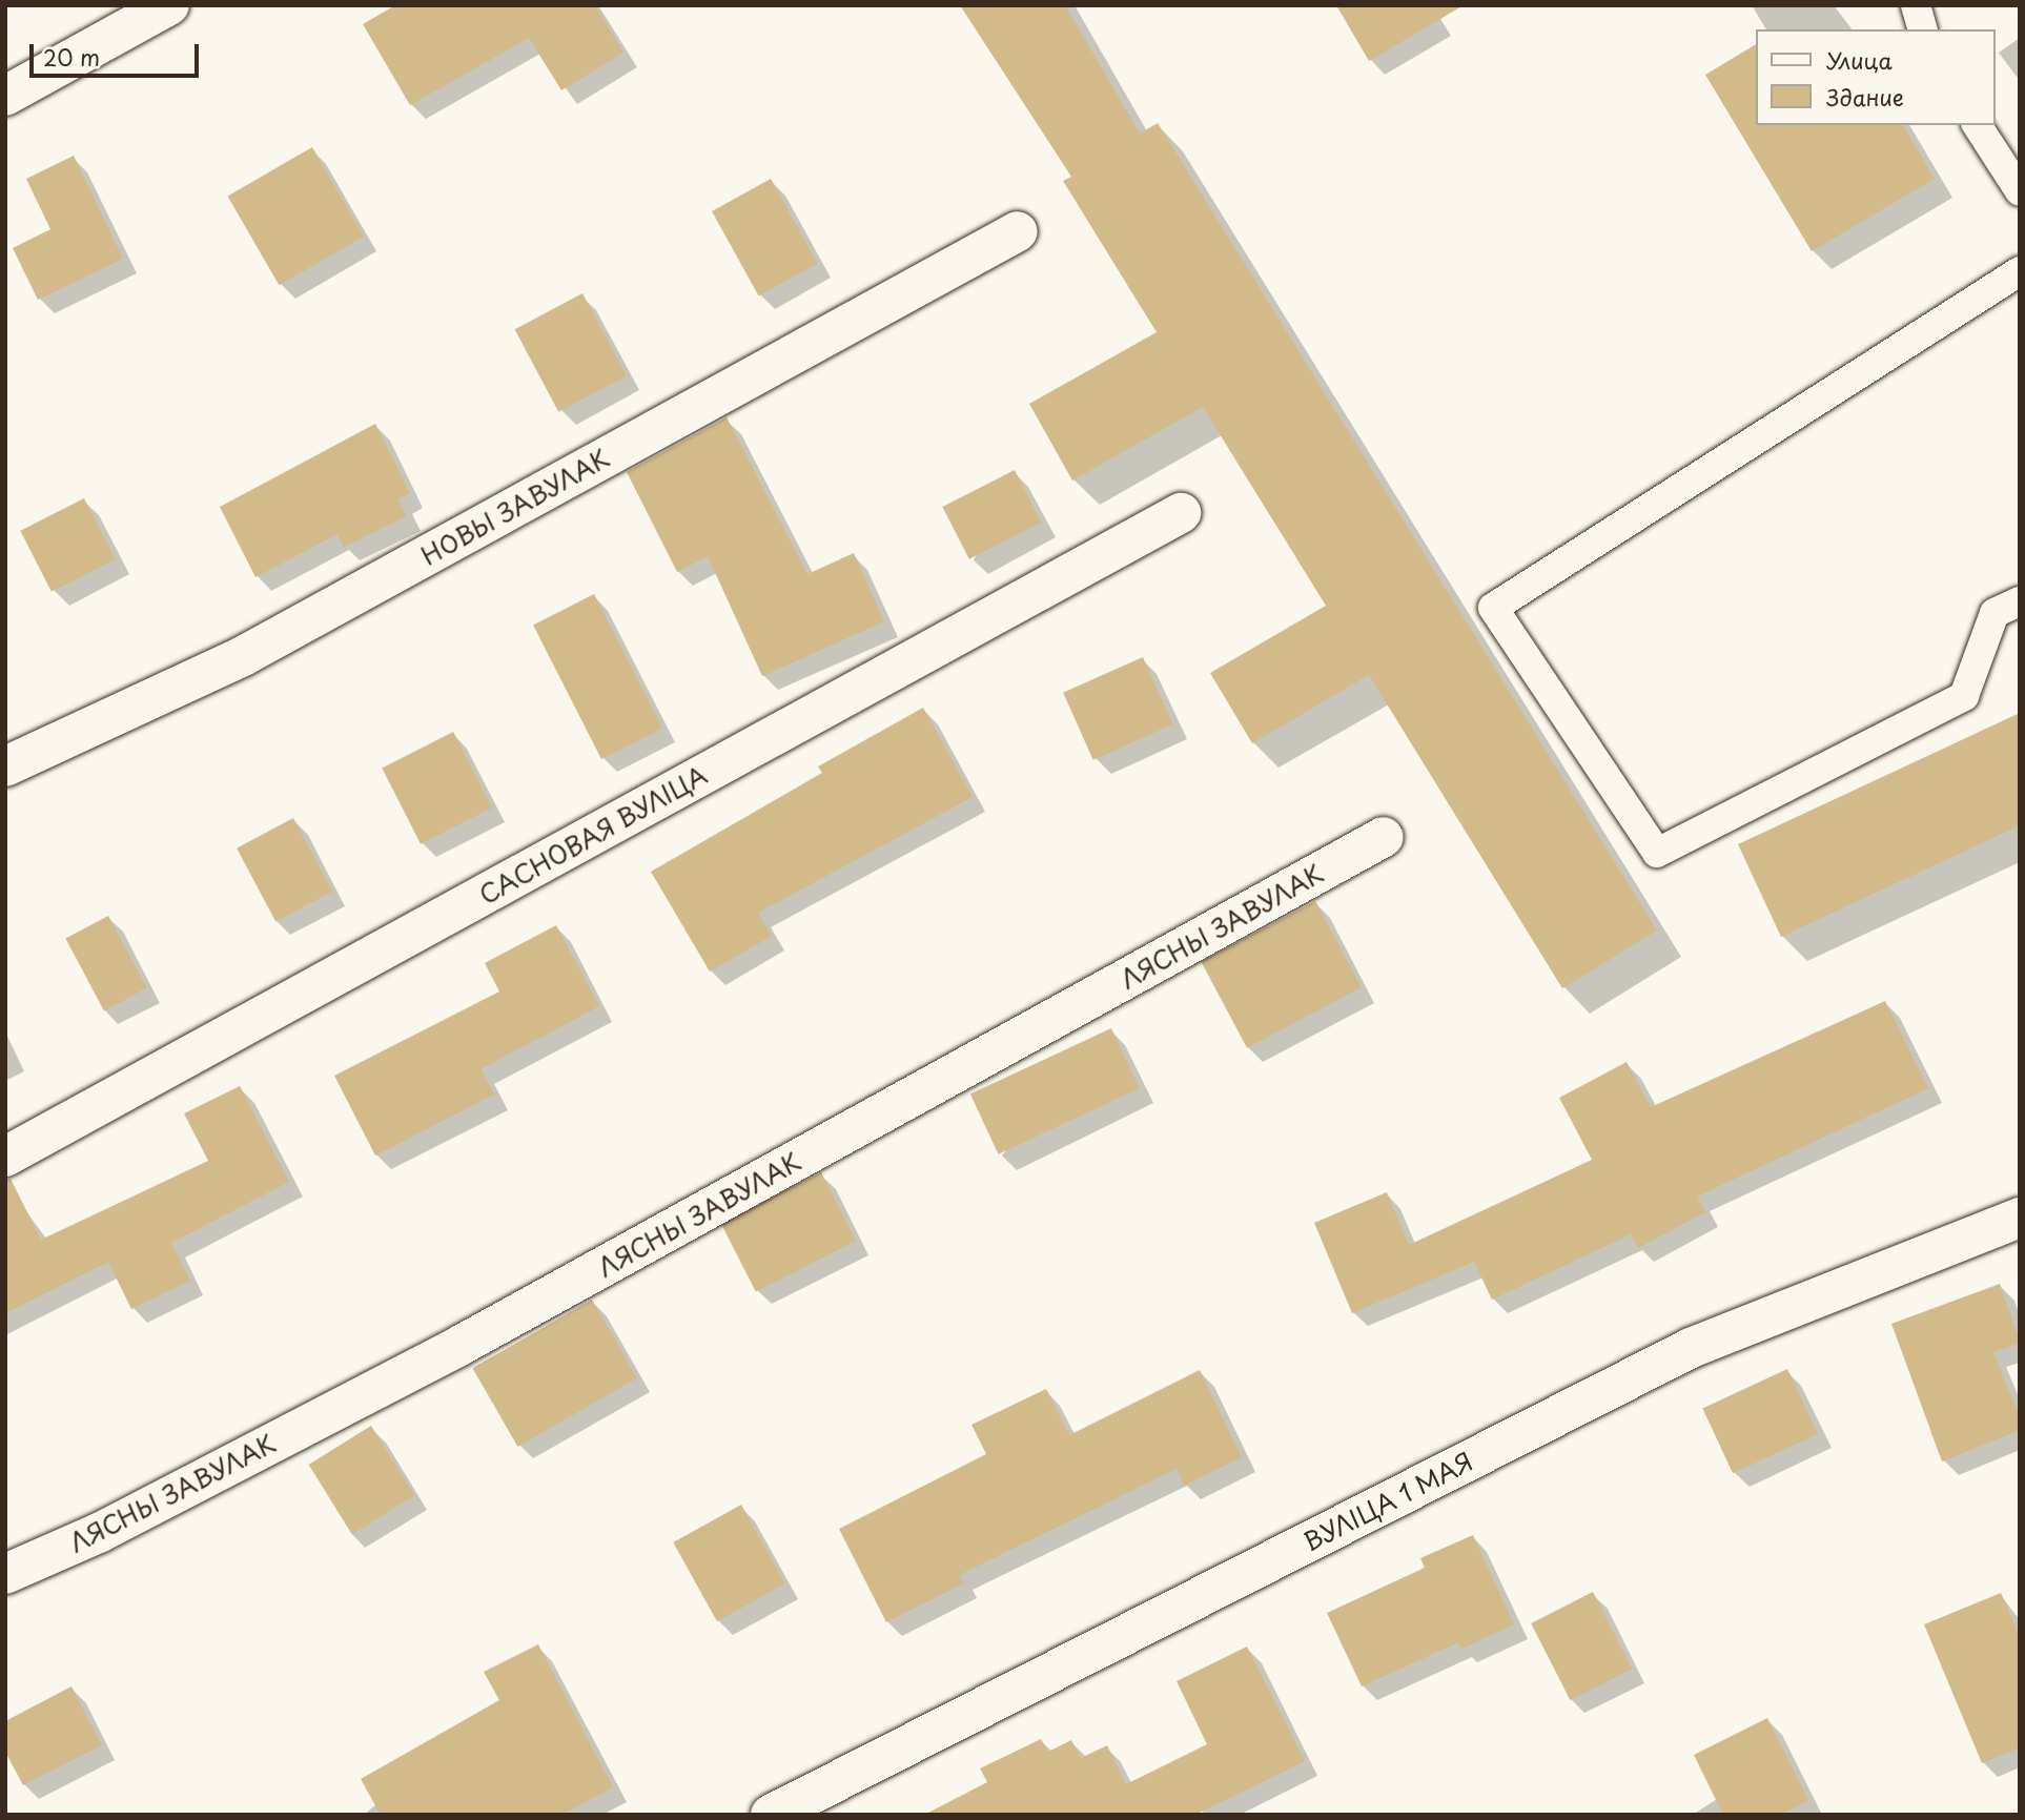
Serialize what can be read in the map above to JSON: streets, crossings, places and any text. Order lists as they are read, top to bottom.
{
  "streets": {
    "street": [
      "НОВЫ ЗАВУЛАК",
      "САСНОВАЯ ВУЛІЦА",
      "ЛЯСНЫ ЗАВУЛАК",
      "ВУЛІЦА 1 МАЯ"
    ]
  },
  "legend": ["Улица", "Здание"],
  "scale_bar": "20 m"
}
